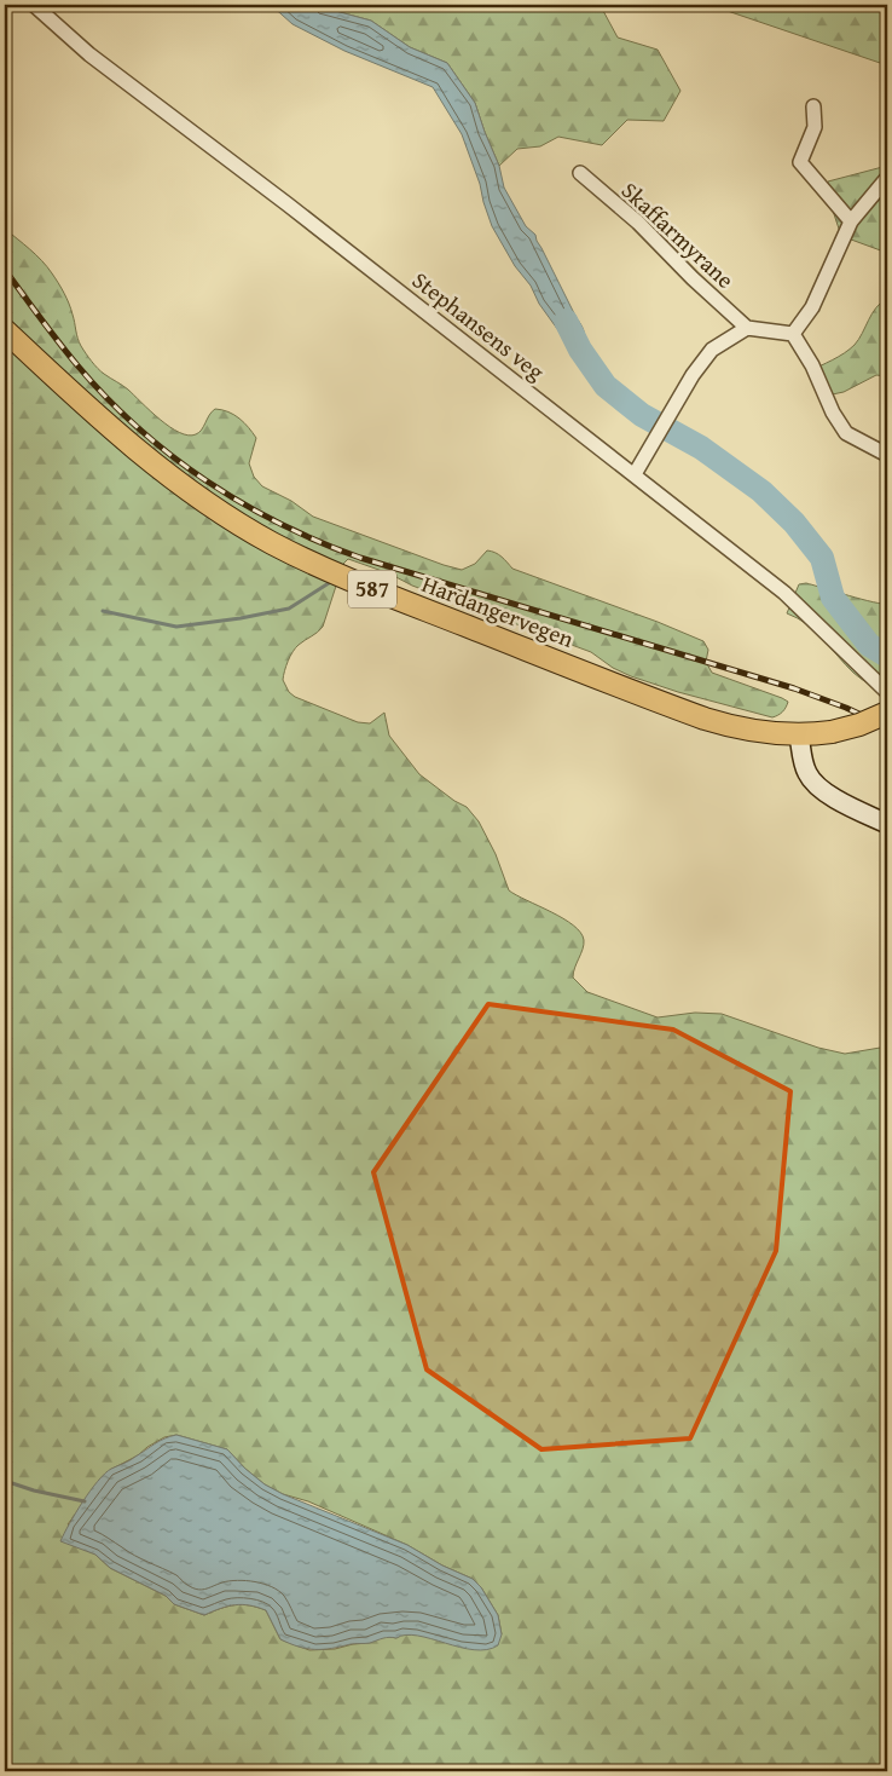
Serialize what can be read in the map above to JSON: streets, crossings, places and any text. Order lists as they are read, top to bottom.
{
  "streets": {
    "main road": ["587", "Hardangervegen"],
    "street": ["Skaffarmyrane", "Stephansens veg"]
  }
}
